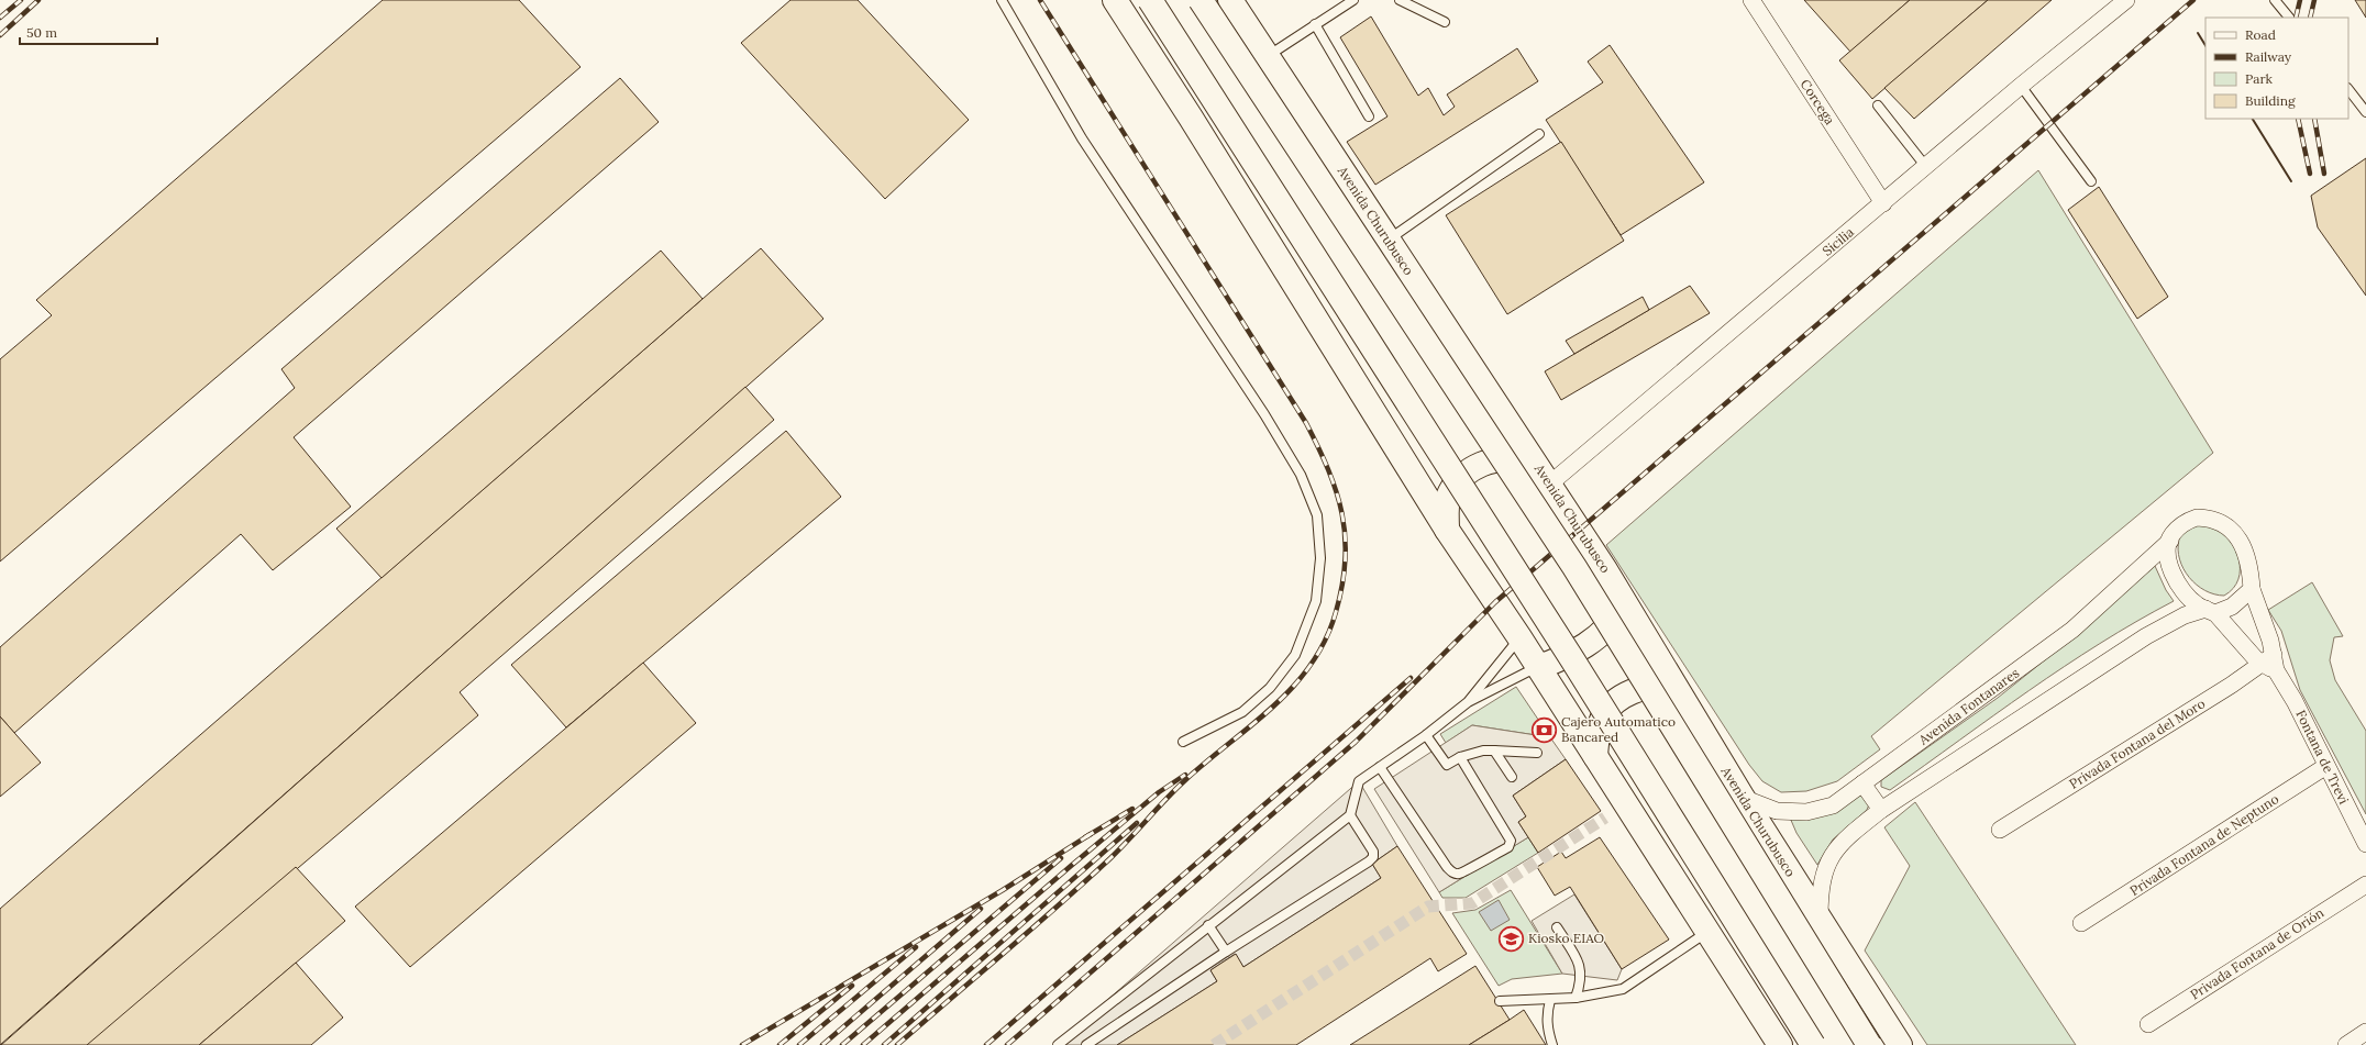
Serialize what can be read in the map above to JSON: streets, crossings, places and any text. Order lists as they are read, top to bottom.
{
  "streets": {
    "main road": ["Avenida Churubusco"],
    "street": [
      "Corcega",
      "Sicilia",
      "Avenida Fontanares",
      "Privada Fontana del Moro",
      "Fontana de Trevi",
      "Privada Fontana de Neptuno",
      "Privada Fontana de Orión"
    ]
  },
  "crossings": [
    ["Corcega", "Sicilia"],
    ["Avenida Churubusco", "Sicilia"],
    ["Avenida Churubusco", "Avenida Fontanares"],
    ["Privada Fontana del Moro", "Fontana de Trevi"],
    ["Fontana de Trevi", "Privada Fontana de Neptuno"]
  ],
  "places": {
    "bank": ["Cajero Automatico Bancared"],
    "school or university": ["Kiosko EIAO"]
  },
  "legend": [
    "Road",
    "Railway",
    "Park",
    "Building"
  ],
  "scale_bar": "50 m"
}
